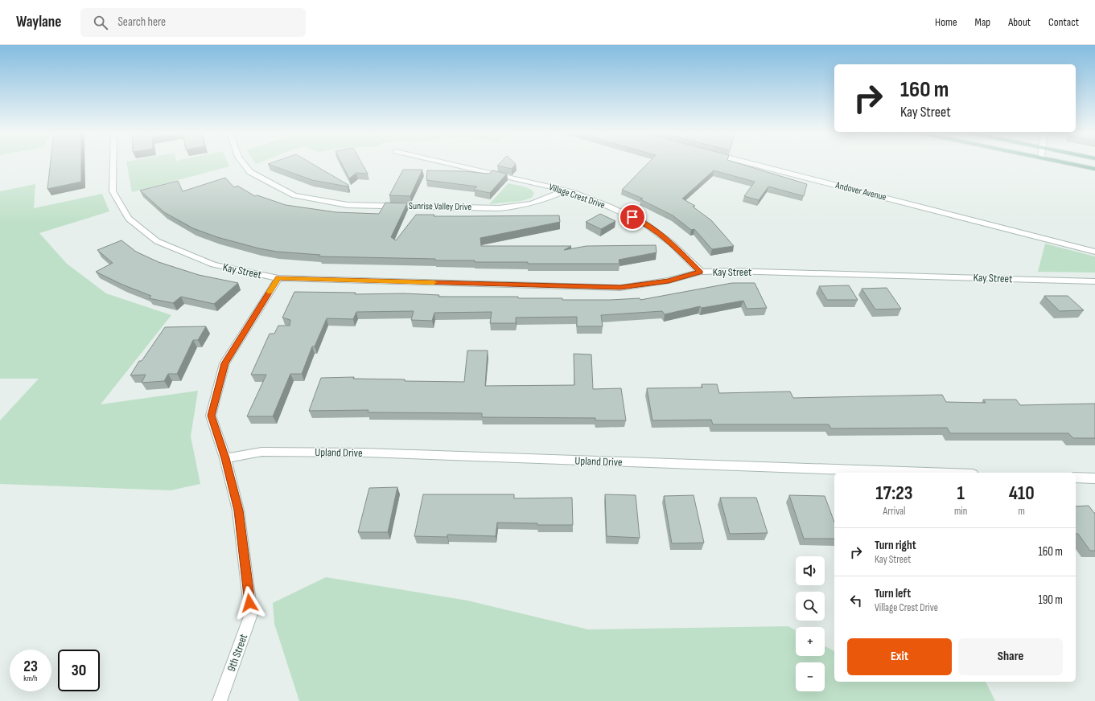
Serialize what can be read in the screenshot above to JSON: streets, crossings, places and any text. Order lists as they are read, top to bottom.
{
  "streets": {
    "street": [
      "Andover Avenue",
      "Village Crest Drive",
      "Sunrise Valley Drive",
      "Kay Street",
      "Upland Drive",
      "9th Street"
    ]
  },
  "crossings": [
    ["Village Crest Drive", "Sunrise Valley Drive"],
    ["Village Crest Drive", "Kay Street"],
    ["Kay Street", "9th Street"],
    ["Upland Drive", "9th Street"]
  ],
  "page": {
    "header": "Waylane",
    "search": "Search here",
    "nav": [
      "Home",
      "Map",
      "About",
      "Contact"
    ],
    "turn": ["160 m", "Kay Street"],
    "eta": [
      "17:23",
      "Arrival",
      "1",
      "min",
      "410",
      "m"
    ],
    "list": [
      {
        "name": "Turn right",
        "note": "Kay Street",
        "value": "160 m"
      },
      {
        "name": "Turn left",
        "note": "Village Crest Drive",
        "value": "190 m"
      }
    ],
    "map_buttons": ["+", "−"],
    "buttons": ["Exit", "Share"],
    "speed": "23 km/h",
    "limit": "30"
  }
}
